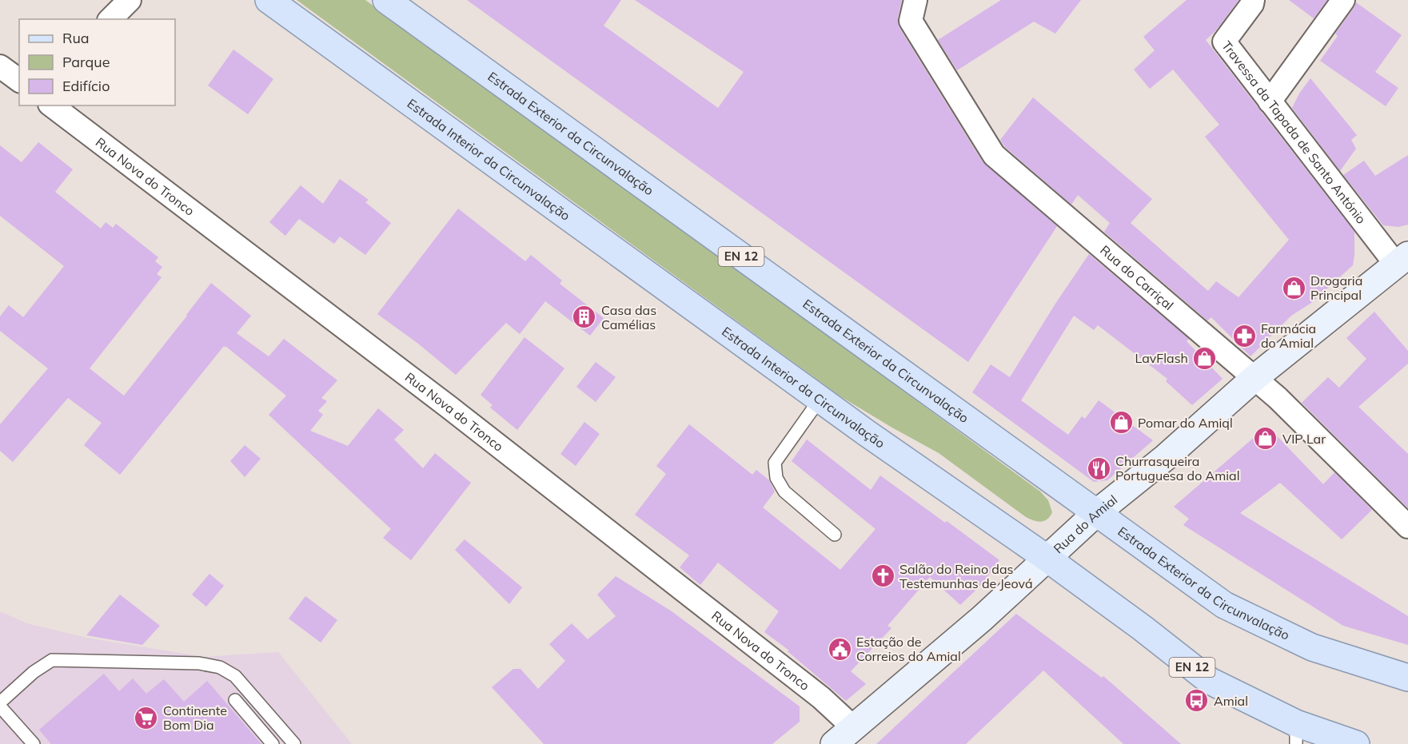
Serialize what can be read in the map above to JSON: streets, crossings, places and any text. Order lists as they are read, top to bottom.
{
  "streets": {
    "main road": [
      "Estrada Exterior da Circunvalação",
      "Estrada Interior da Circunvalação",
      "EN 12",
      "Rua do Amial"
    ],
    "street": ["Travessa da Tapada de Santo António", "Rua Nova do Tronco", "Rua do Carriçal"]
  },
  "crossings": [
    ["Travessa da Tapada de Santo António", "Rua do Amial"],
    ["Estrada Exterior da Circunvalação", "Rua do Amial"],
    ["Estrada Interior da Circunvalação", "Rua do Amial"],
    ["Rua Nova do Tronco", "Rua do Amial"],
    ["Rua do Carriçal", "Rua do Amial"]
  ],
  "places": {
    "shop": [
      "Drogaria Principal",
      "LavFlash",
      "Pomar do Amiql",
      "VIP Lar"
    ],
    "building": ["Casa das Camélias"],
    "pharmacy": ["Farmácia do Amial"],
    "restaurant": ["Churrasqueira Portuguesa do Amial"],
    "church": ["Salão do Reino das Testemunhas de Jeová"],
    "public building": ["Estação de Correios do Amial"],
    "bus stop": ["Amial"],
    "supermarket": ["Continente Bom Dia"]
  },
  "legend": ["Rua", "Parque", "Edifício"]
}
